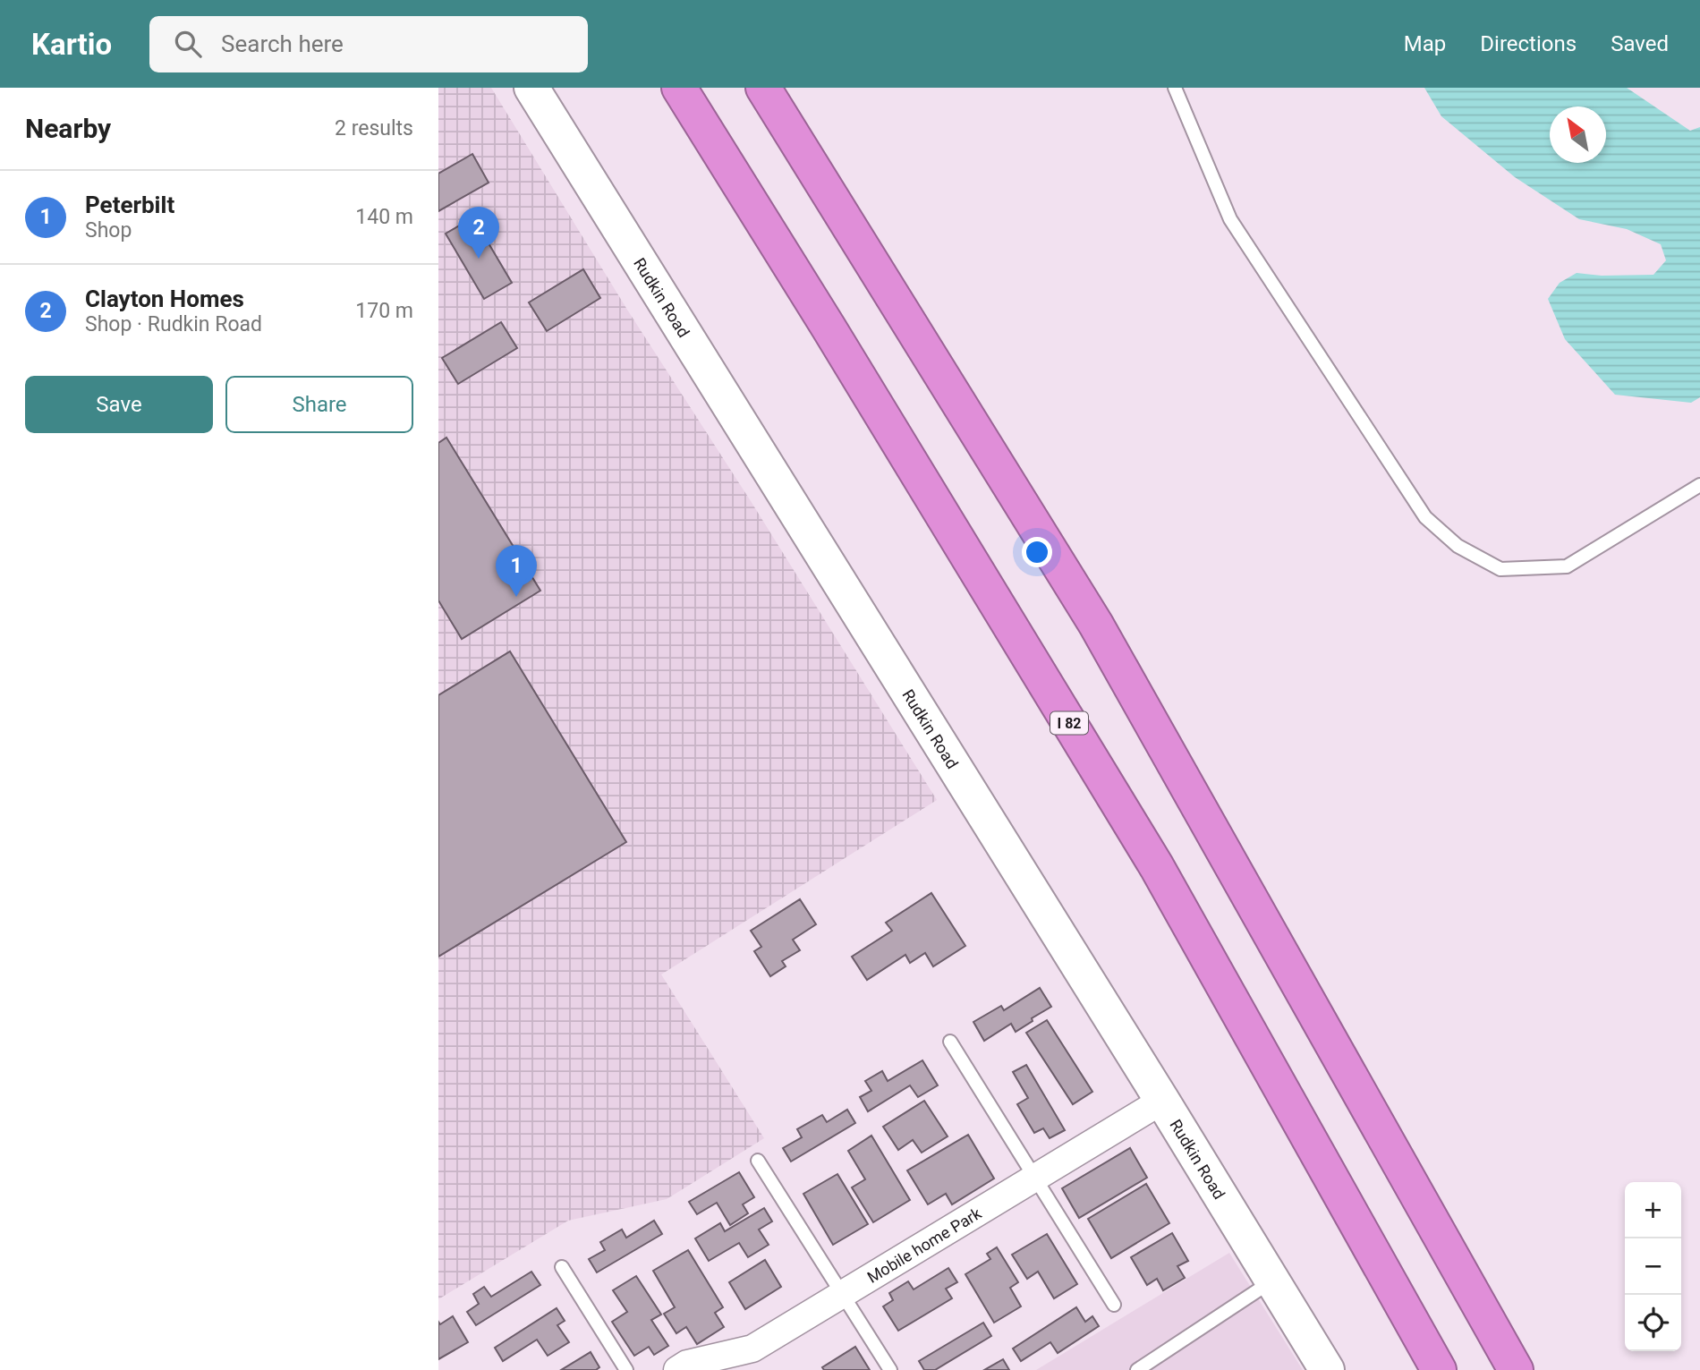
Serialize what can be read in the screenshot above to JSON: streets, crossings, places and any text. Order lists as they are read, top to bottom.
{
  "streets": {
    "highway": ["I 82"],
    "street": ["Rudkin Road", "Mobile home Park"]
  },
  "crossings": [
    ["Rudkin Road", "Mobile home Park"]
  ],
  "north": "top left",
  "page": {
    "header": "Kartio",
    "search": "Search here",
    "nav": ["Map", "Directions", "Saved"],
    "heading": ["Nearby", "2 results"],
    "list": [
      {
        "mark": "1",
        "name": "Peterbilt",
        "note": "Shop",
        "value": "140 m"
      },
      {
        "mark": "2",
        "name": "Clayton Homes",
        "note": "Shop · Rudkin Road",
        "value": "170 m"
      }
    ],
    "pins": ["2", "1"],
    "buttons": ["Save", "Share"],
    "map_buttons": ["+", "−"]
  }
}
